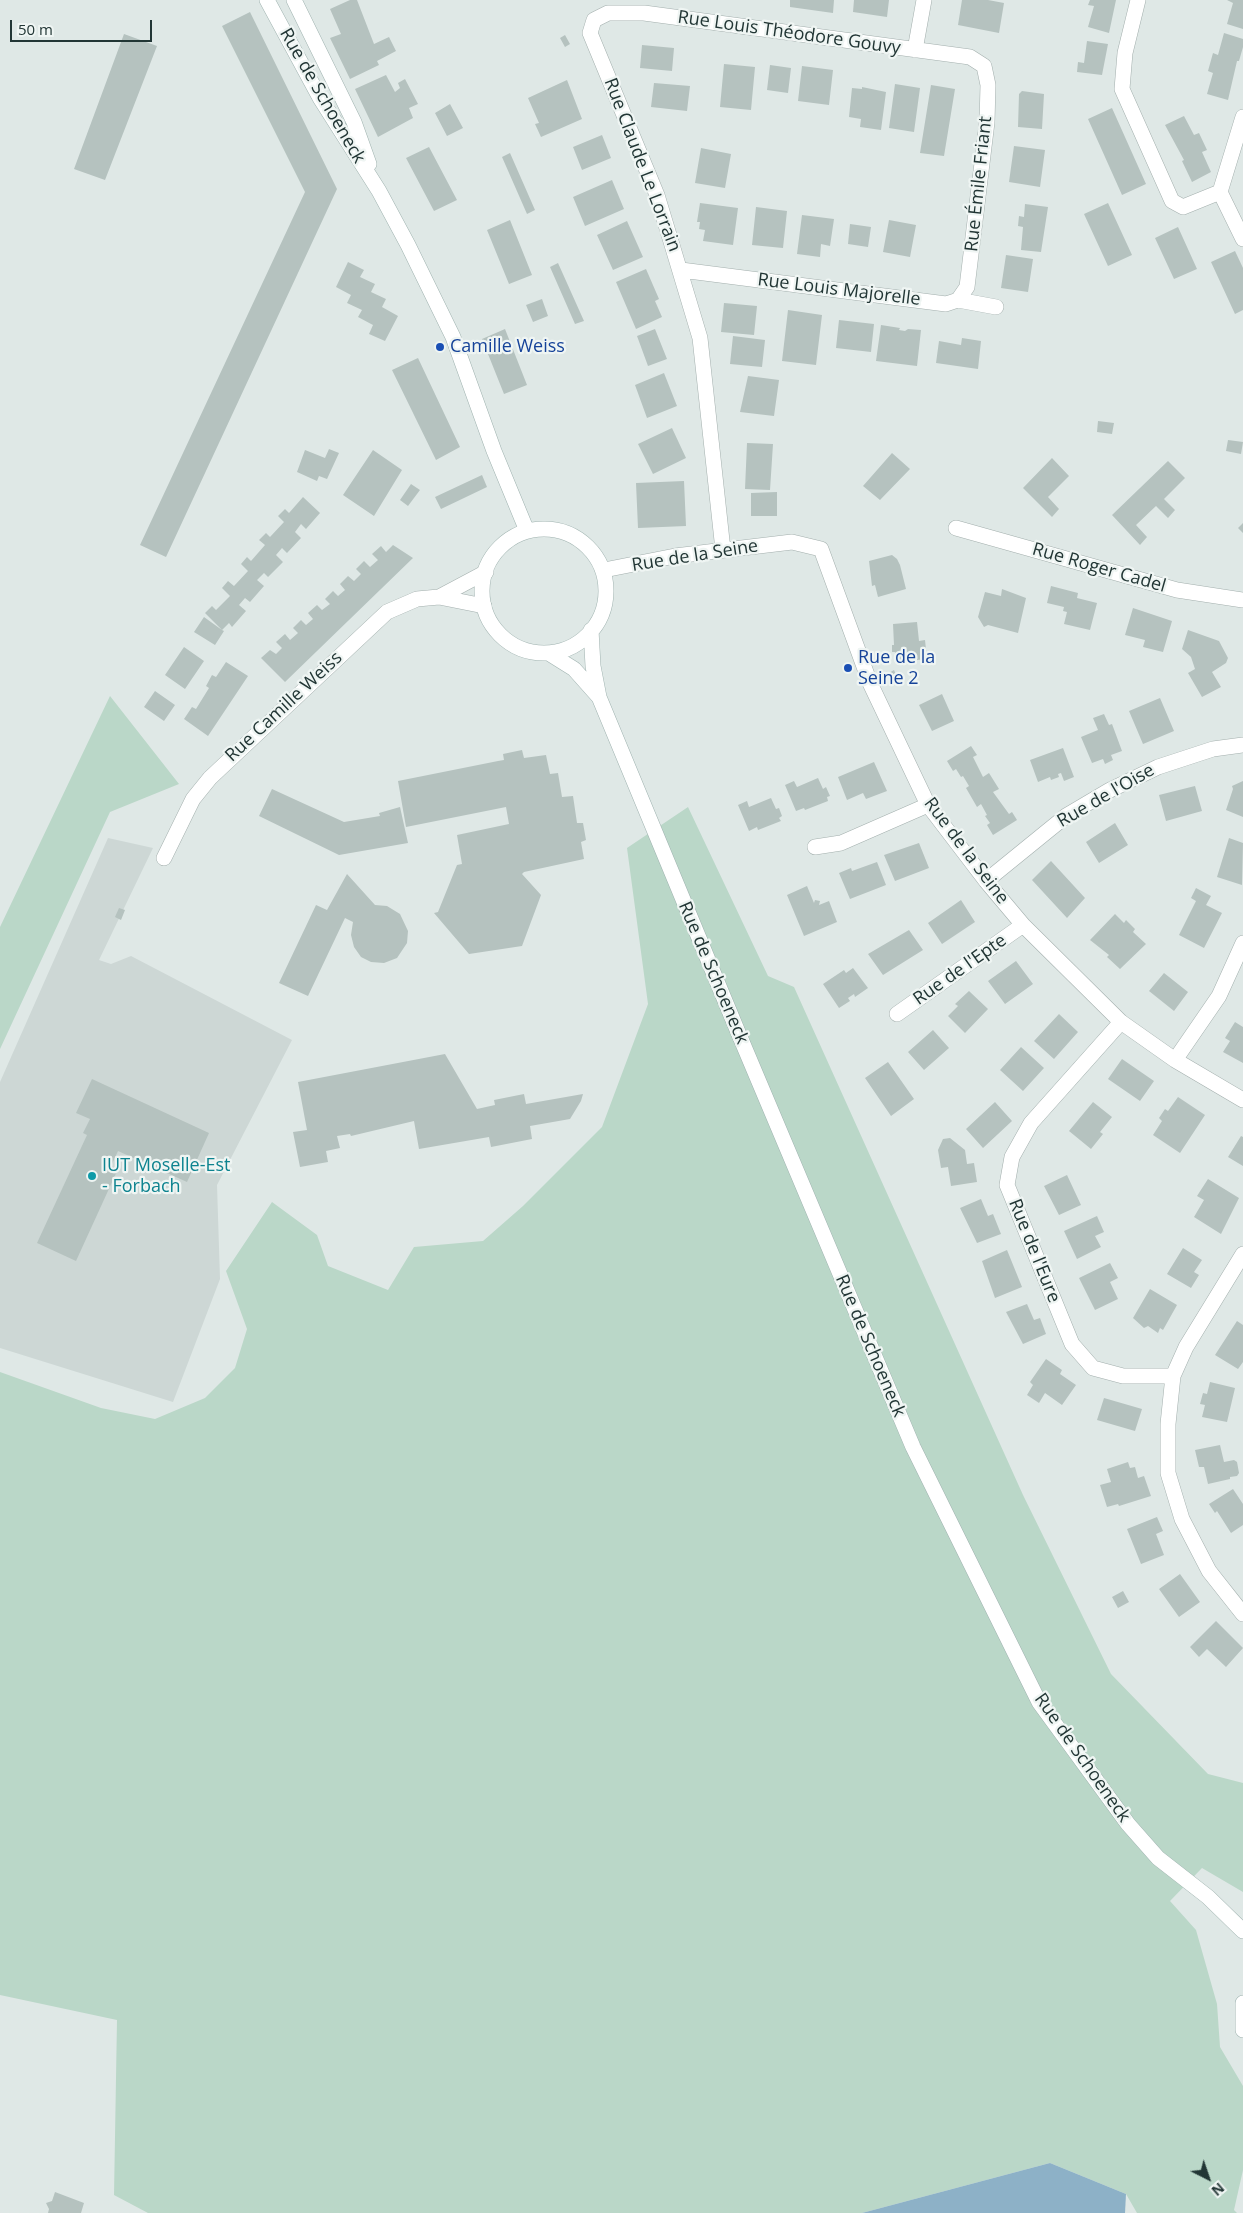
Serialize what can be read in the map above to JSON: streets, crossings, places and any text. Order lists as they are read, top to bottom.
{
  "streets": {
    "street": [
      "Rue Louis Théodore Gouvy",
      "Rue de Schoeneck",
      "Rue Claude Le Lorrain",
      "Rue Émile Friant",
      "Rue Louis Majorelle",
      "Rue de la Seine",
      "Rue Roger Cadel",
      "Rue Camille Weiss",
      "Rue de l'Oise",
      "Rue de l'Epte",
      "Rue de l'Eure"
    ]
  },
  "crossings": [
    ["Rue Louis Théodore Gouvy", "Rue Claude Le Lorrain"],
    ["Rue Louis Théodore Gouvy", "Rue Émile Friant"],
    ["Rue de Schoeneck", "Rue de la Seine"],
    ["Rue de Schoeneck", "Rue Camille Weiss"],
    ["Rue Claude Le Lorrain", "Rue Louis Majorelle"],
    ["Rue Claude Le Lorrain", "Rue de la Seine"],
    ["Rue Émile Friant", "Rue Louis Majorelle"],
    ["Rue de la Seine", "Rue Camille Weiss"],
    ["Rue de la Seine", "Rue de l'Oise"],
    ["Rue de la Seine", "Rue de l'Epte"],
    ["Rue de la Seine", "Rue de l'Eure"]
  ],
  "places": ["Camille Weiss", "Rue de la Seine 2", "IUT Moselle-Est - Forbach"],
  "scale_bar": "50 m",
  "north": "bottom right"
}
